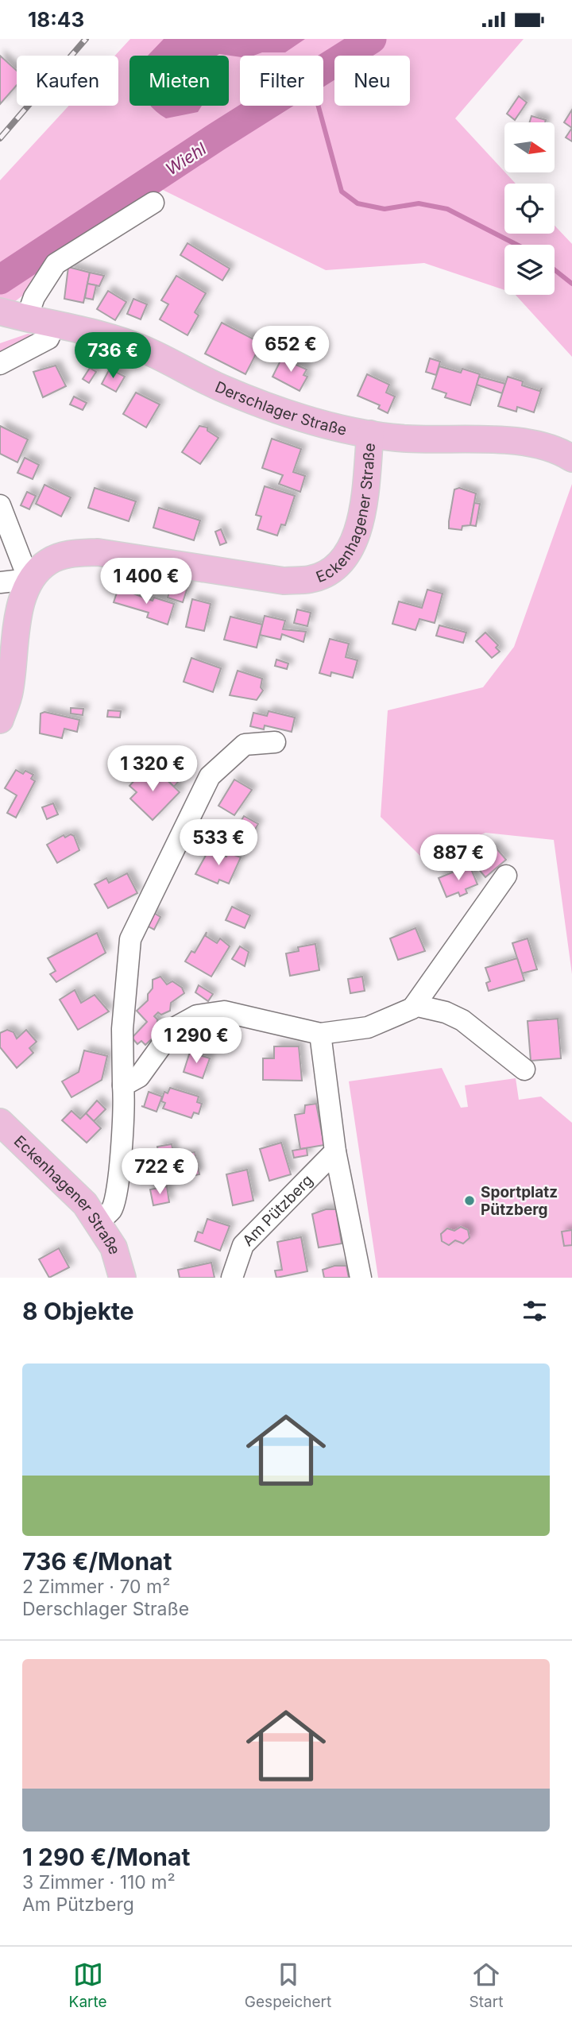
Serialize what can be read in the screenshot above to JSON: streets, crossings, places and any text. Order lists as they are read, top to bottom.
{
  "streets": {
    "main road": ["Derschlager Straße", "Eckenhagener Straße"],
    "street": ["Am Pützberg"]
  },
  "crossings": [
    ["Derschlager Straße", "Eckenhagener Straße"]
  ],
  "water": ["Wiehl"],
  "places": ["Sportplatz Pützberg"],
  "north": "right",
  "page": {
    "status": "18:43",
    "chip": [
      "Kaufen",
      "Mieten",
      "Filter",
      "Neu"
    ],
    "price": [
      "652 €",
      "736 €",
      "1 400 €",
      "1 320 €",
      "533 €",
      "887 €",
      "1 290 €",
      "722 €"
    ],
    "heading": "8 Objekte",
    "list": [
      {
        "name": "736 €/Monat",
        "note": "2 Zimmer · 70 m² · Derschlager Straße"
      },
      {
        "name": "1 290 €/Monat",
        "note": "3 Zimmer · 110 m² · Am Pützberg"
      }
    ],
    "tabs": ["Karte", "Gespeichert", "Start"]
  }
}
